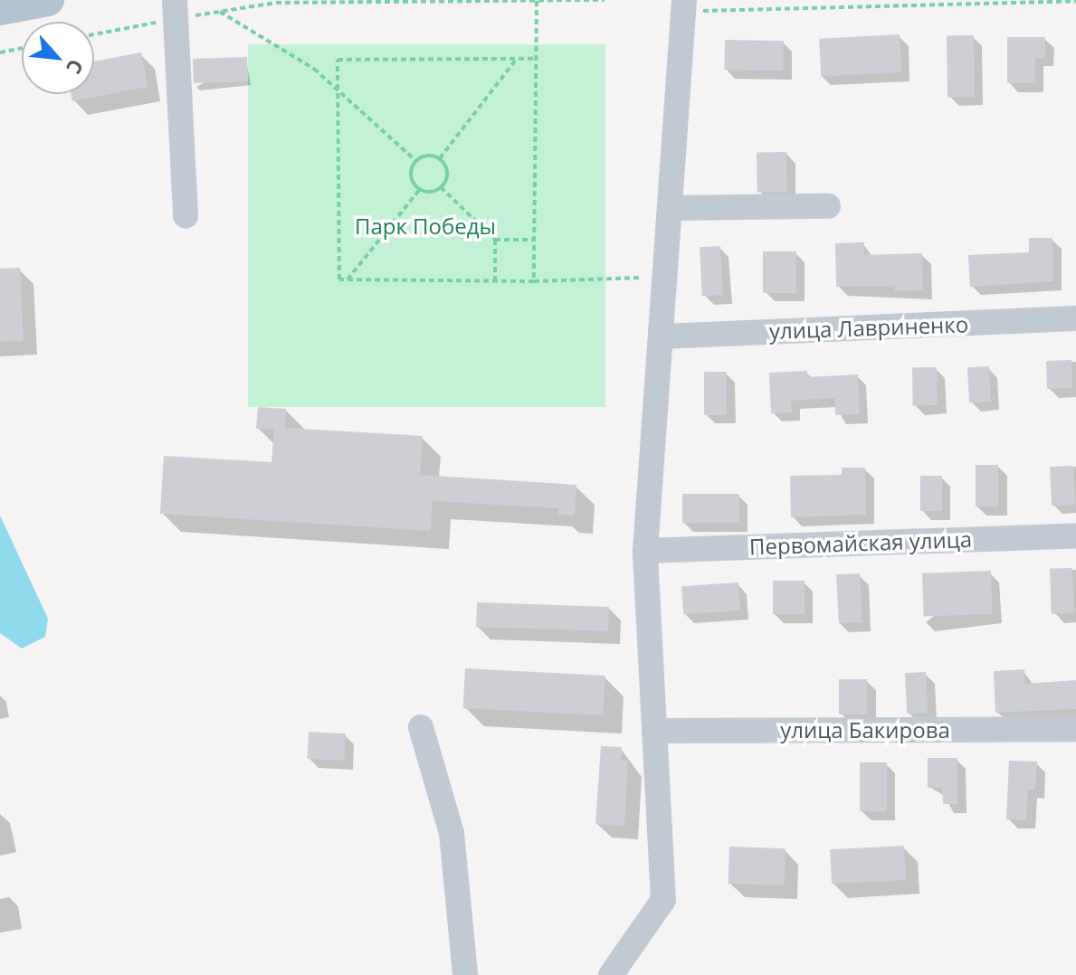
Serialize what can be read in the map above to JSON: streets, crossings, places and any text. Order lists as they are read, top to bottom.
{
  "streets": {
    "street": ["улица Лавриненко", "Первомайская улица", "улица Бакирова"]
  },
  "parks": ["Парк Победы"],
  "north": "bottom right"
}
